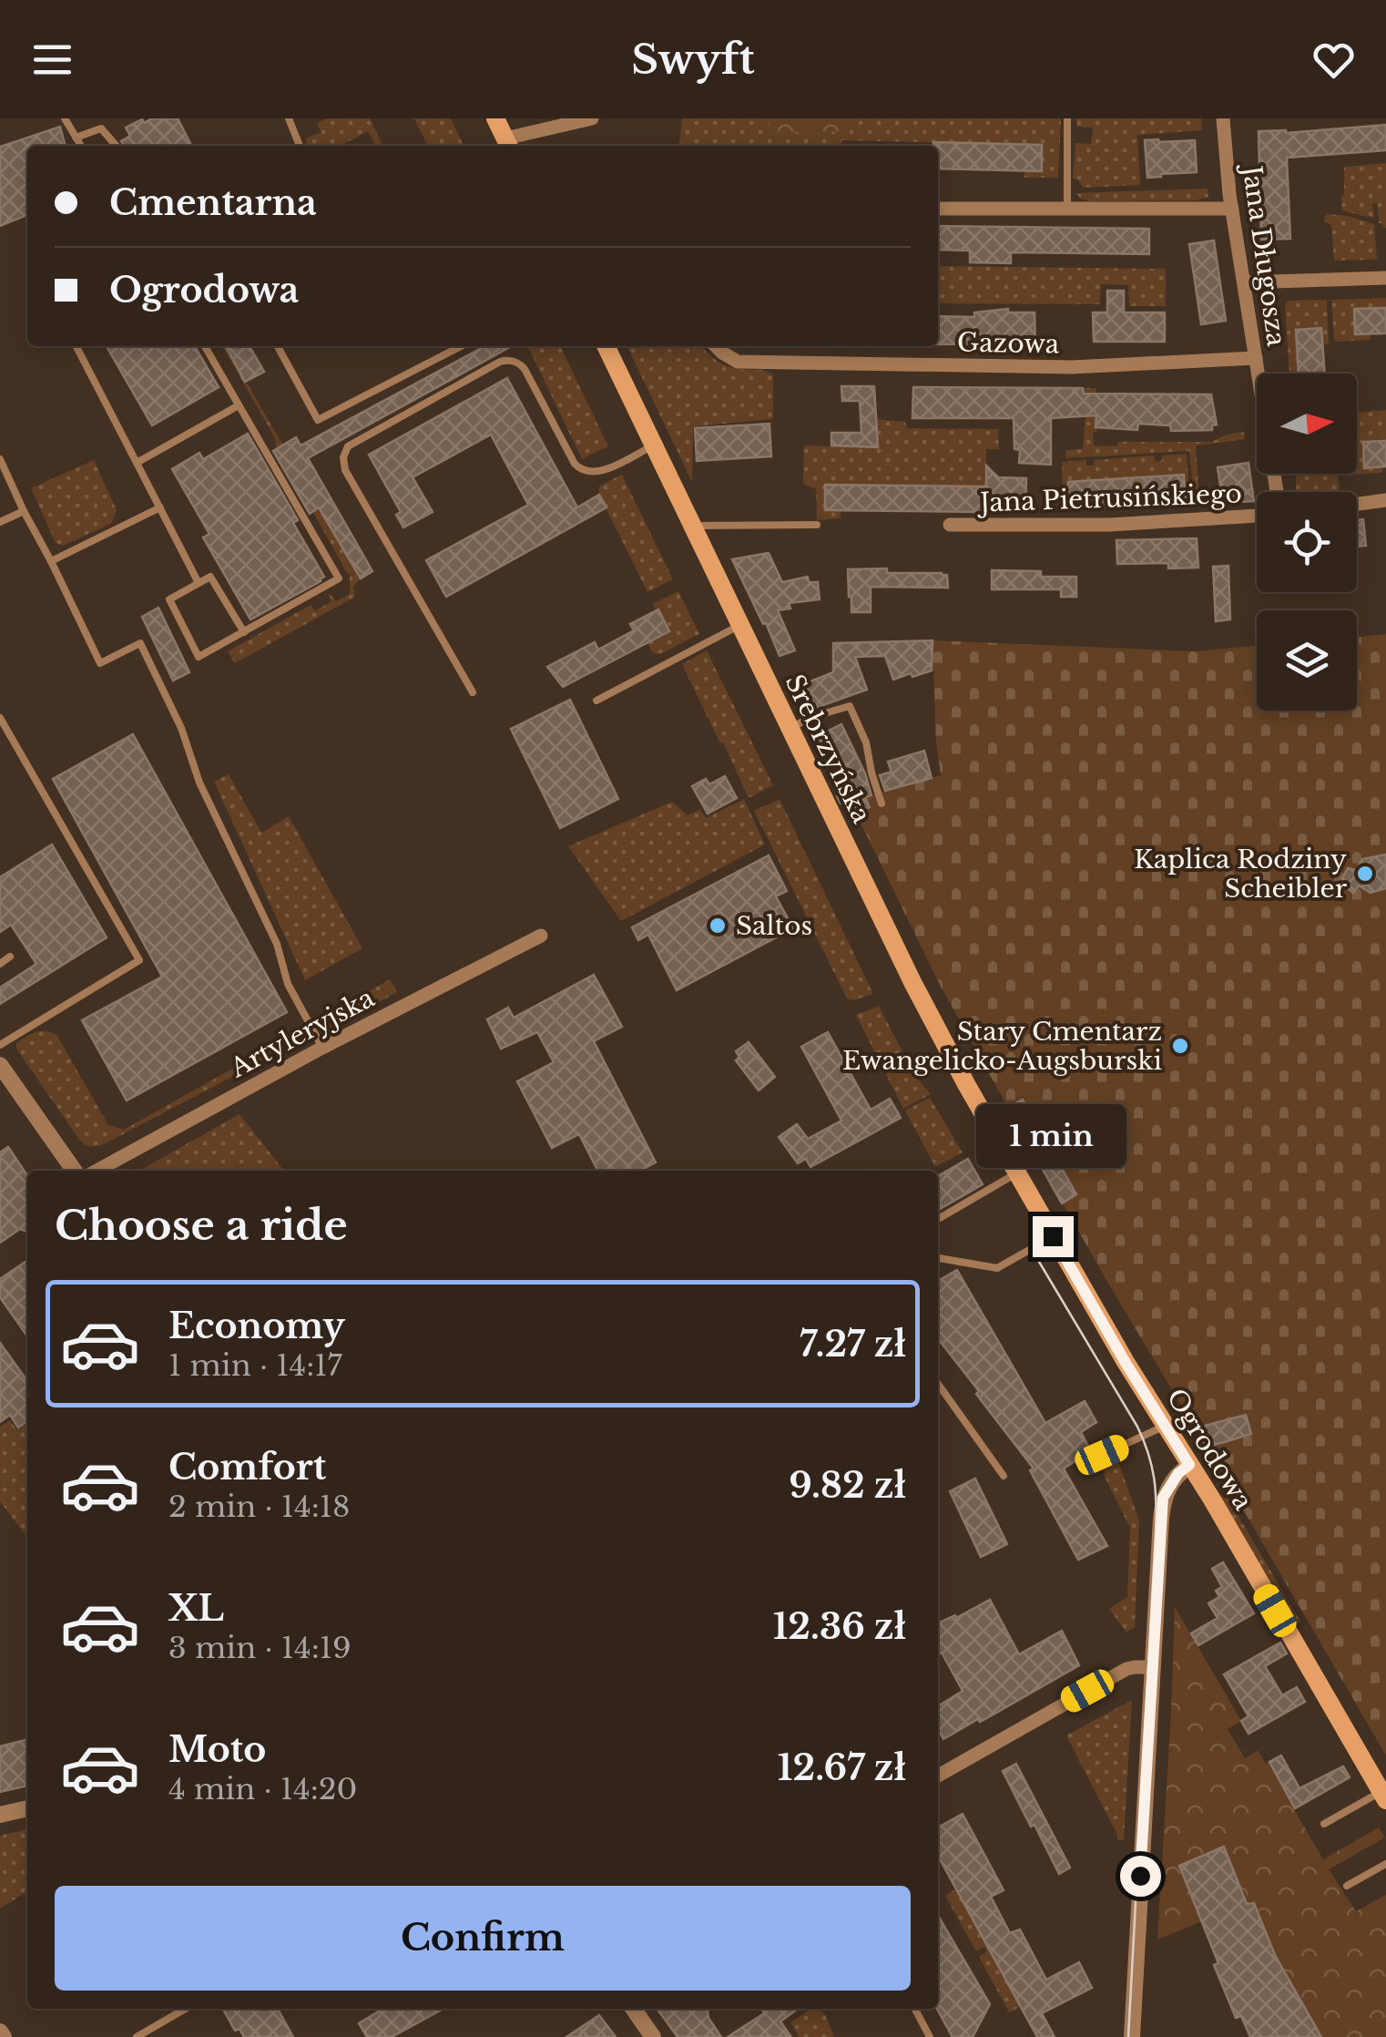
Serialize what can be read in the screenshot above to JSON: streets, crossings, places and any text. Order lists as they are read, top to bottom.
{
  "streets": {
    "main road": ["Srebrzyńska", "Ogrodowa"],
    "street": [
      "Jana Długosza",
      "Gazowa",
      "Jana Pietrusińskiego",
      "Artyleryjska"
    ]
  },
  "crossings": [
    ["Jana Długosza", "Gazowa"],
    ["Srebrzyńska", "Ogrodowa"]
  ],
  "places": ["Kaplica Rodziny Scheibler", "Saltos", "Stary Cmentarz Ewangelicko-Augsburski"],
  "north": "right",
  "page": {
    "header": "Swyft",
    "banner": ["Cmentarna", "Ogrodowa"],
    "bubble": "1 min",
    "heading": "Choose a ride",
    "list": [
      {
        "name": "Economy",
        "note": "1 min · 14:17",
        "value": "7.27 zł"
      },
      {
        "name": "Comfort",
        "note": "2 min · 14:18",
        "value": "9.82 zł"
      },
      {
        "name": "XL",
        "note": "3 min · 14:19",
        "value": "12.36 zł"
      },
      {
        "name": "Moto",
        "note": "4 min · 14:20",
        "value": "12.67 zł"
      }
    ],
    "buttons": "Confirm"
  }
}
